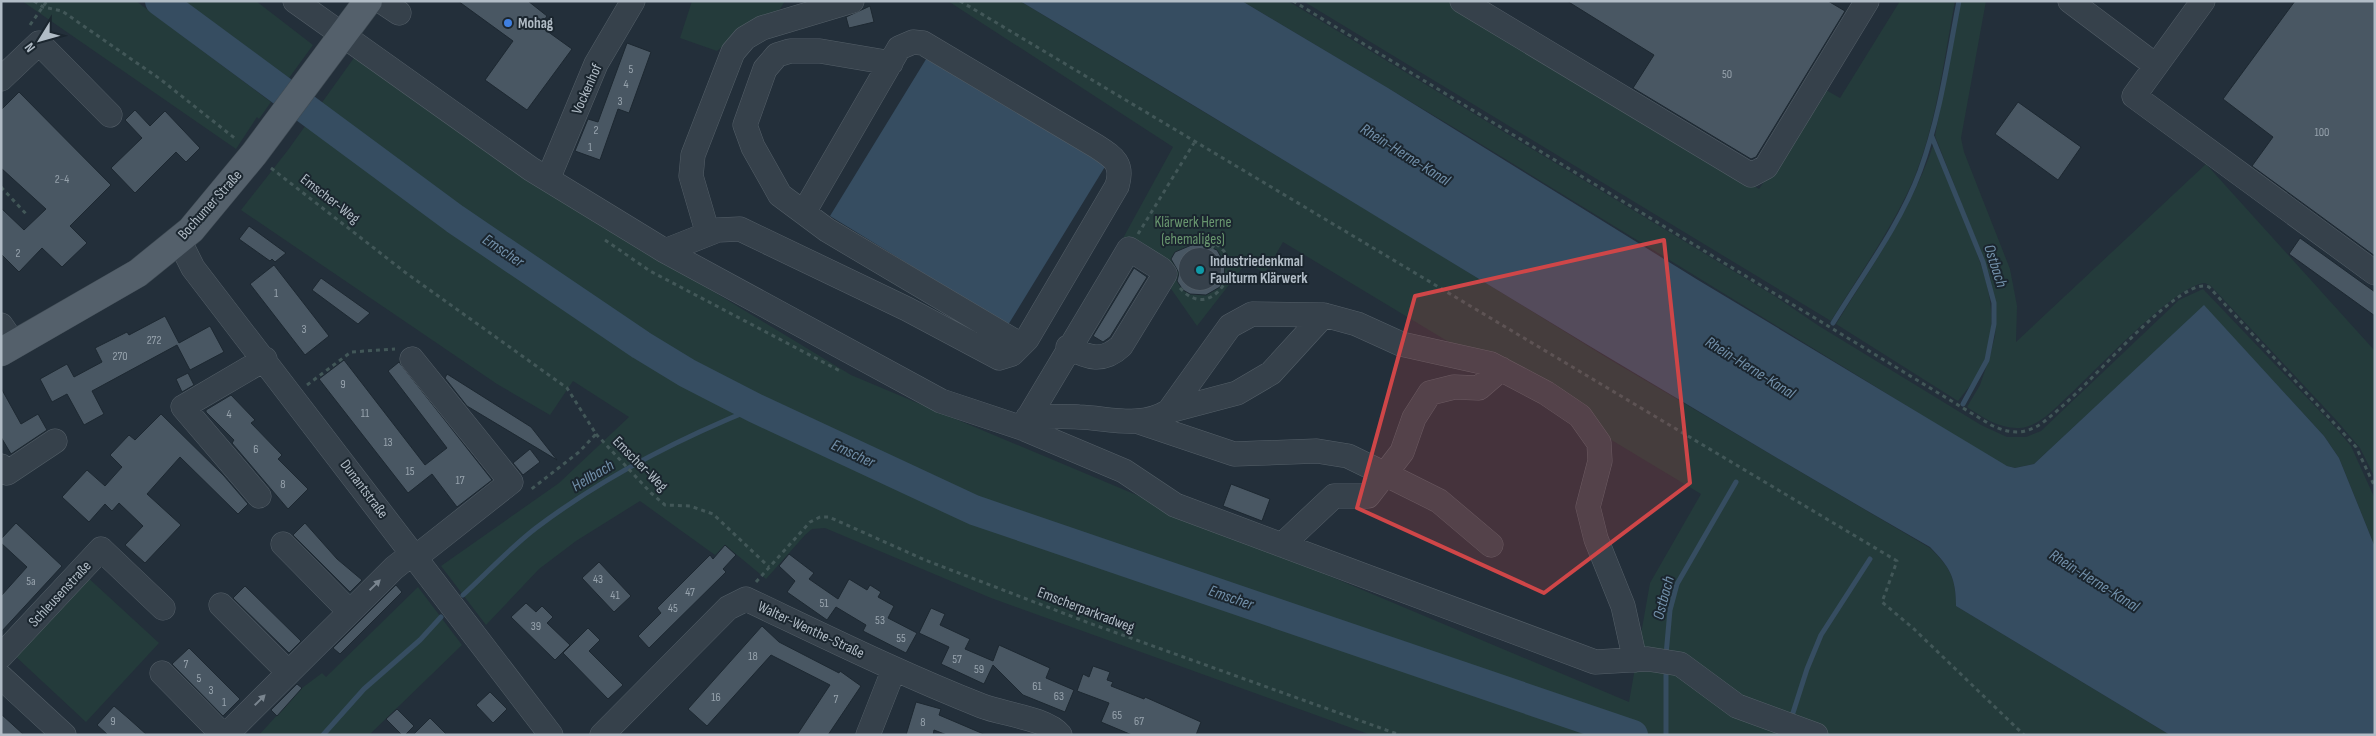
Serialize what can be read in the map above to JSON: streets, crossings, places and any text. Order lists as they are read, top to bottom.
{
  "streets": {
    "main road": ["Bochumer Straße"],
    "street": [
      "Vockenhof",
      "Dunantstraße",
      "Schleusenstraße",
      "Walter-Wenthe-Straße"
    ],
    "path": ["Emscher-Weg", "Emscherparkradweg"]
  },
  "crossings": [
    ["Emscher-Weg", "Bochumer Straße"],
    ["Emscher-Weg", "Emscherparkradweg"],
    ["Bochumer Straße", "Dunantstraße"]
  ],
  "water": [
    "Rhein-Herne-Kanal",
    "Emscher",
    "Ostbach",
    "Hellbach"
  ],
  "parks": ["Klärwerk Herne (ehemaliges)"],
  "places": ["Mohag", "Industriedenkmal Faulturm Klärwerk"],
  "house_numbers": [
    "5",
    "50",
    "4",
    "3",
    "2",
    "100",
    "1",
    "2-4",
    "2",
    "1",
    "3",
    "272",
    "270",
    "9",
    "11",
    "4",
    "13",
    "6",
    "15",
    "17",
    "8",
    "43",
    "5a",
    "47",
    "41",
    "51",
    "45",
    "53",
    "39",
    "55",
    "18",
    "57",
    "7",
    "59",
    "5",
    "61",
    "3",
    "63",
    "16",
    "7",
    "1",
    "65",
    "9",
    "67",
    "8"
  ],
  "north": "bottom left"
}
